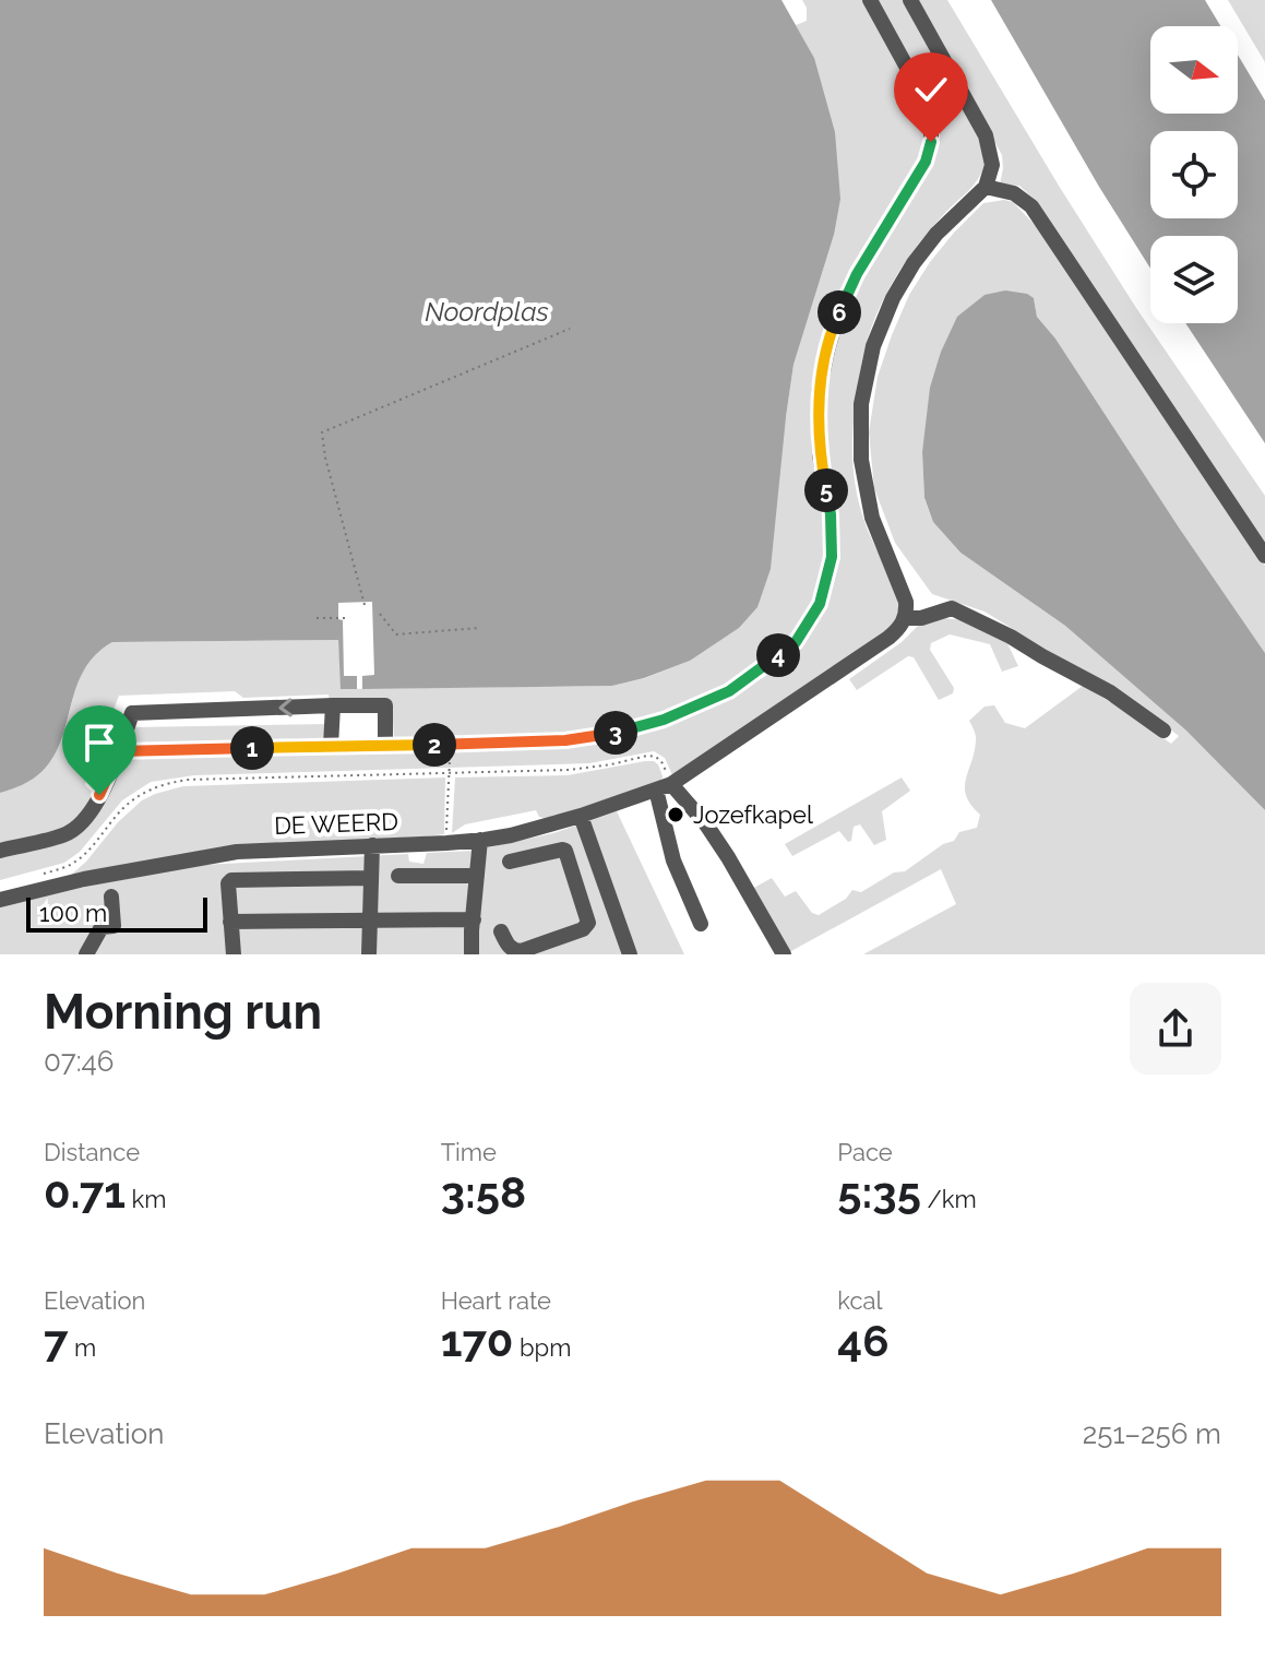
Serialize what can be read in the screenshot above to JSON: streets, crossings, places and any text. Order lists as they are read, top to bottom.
{
  "streets": {
    "street": ["DE WEERD"]
  },
  "water": ["Noordplas"],
  "places": ["Jozefkapel"],
  "scale_bar": "100 m",
  "north": "right",
  "page": {
    "pins": [
      "6",
      "5",
      "4",
      "3",
      "2",
      "1"
    ],
    "scale": "100 m",
    "heading": ["Morning run", "07:46"],
    "stats": [
      ["Distance", "0.71 km"],
      ["Time", "3:58"],
      ["Pace", "5:35 /km"],
      ["Elevation", "7 m"],
      ["Heart rate", "170 bpm"],
      ["kcal", "46"]
    ],
    "chart": ["Elevation", "251–256 m"]
  }
}
